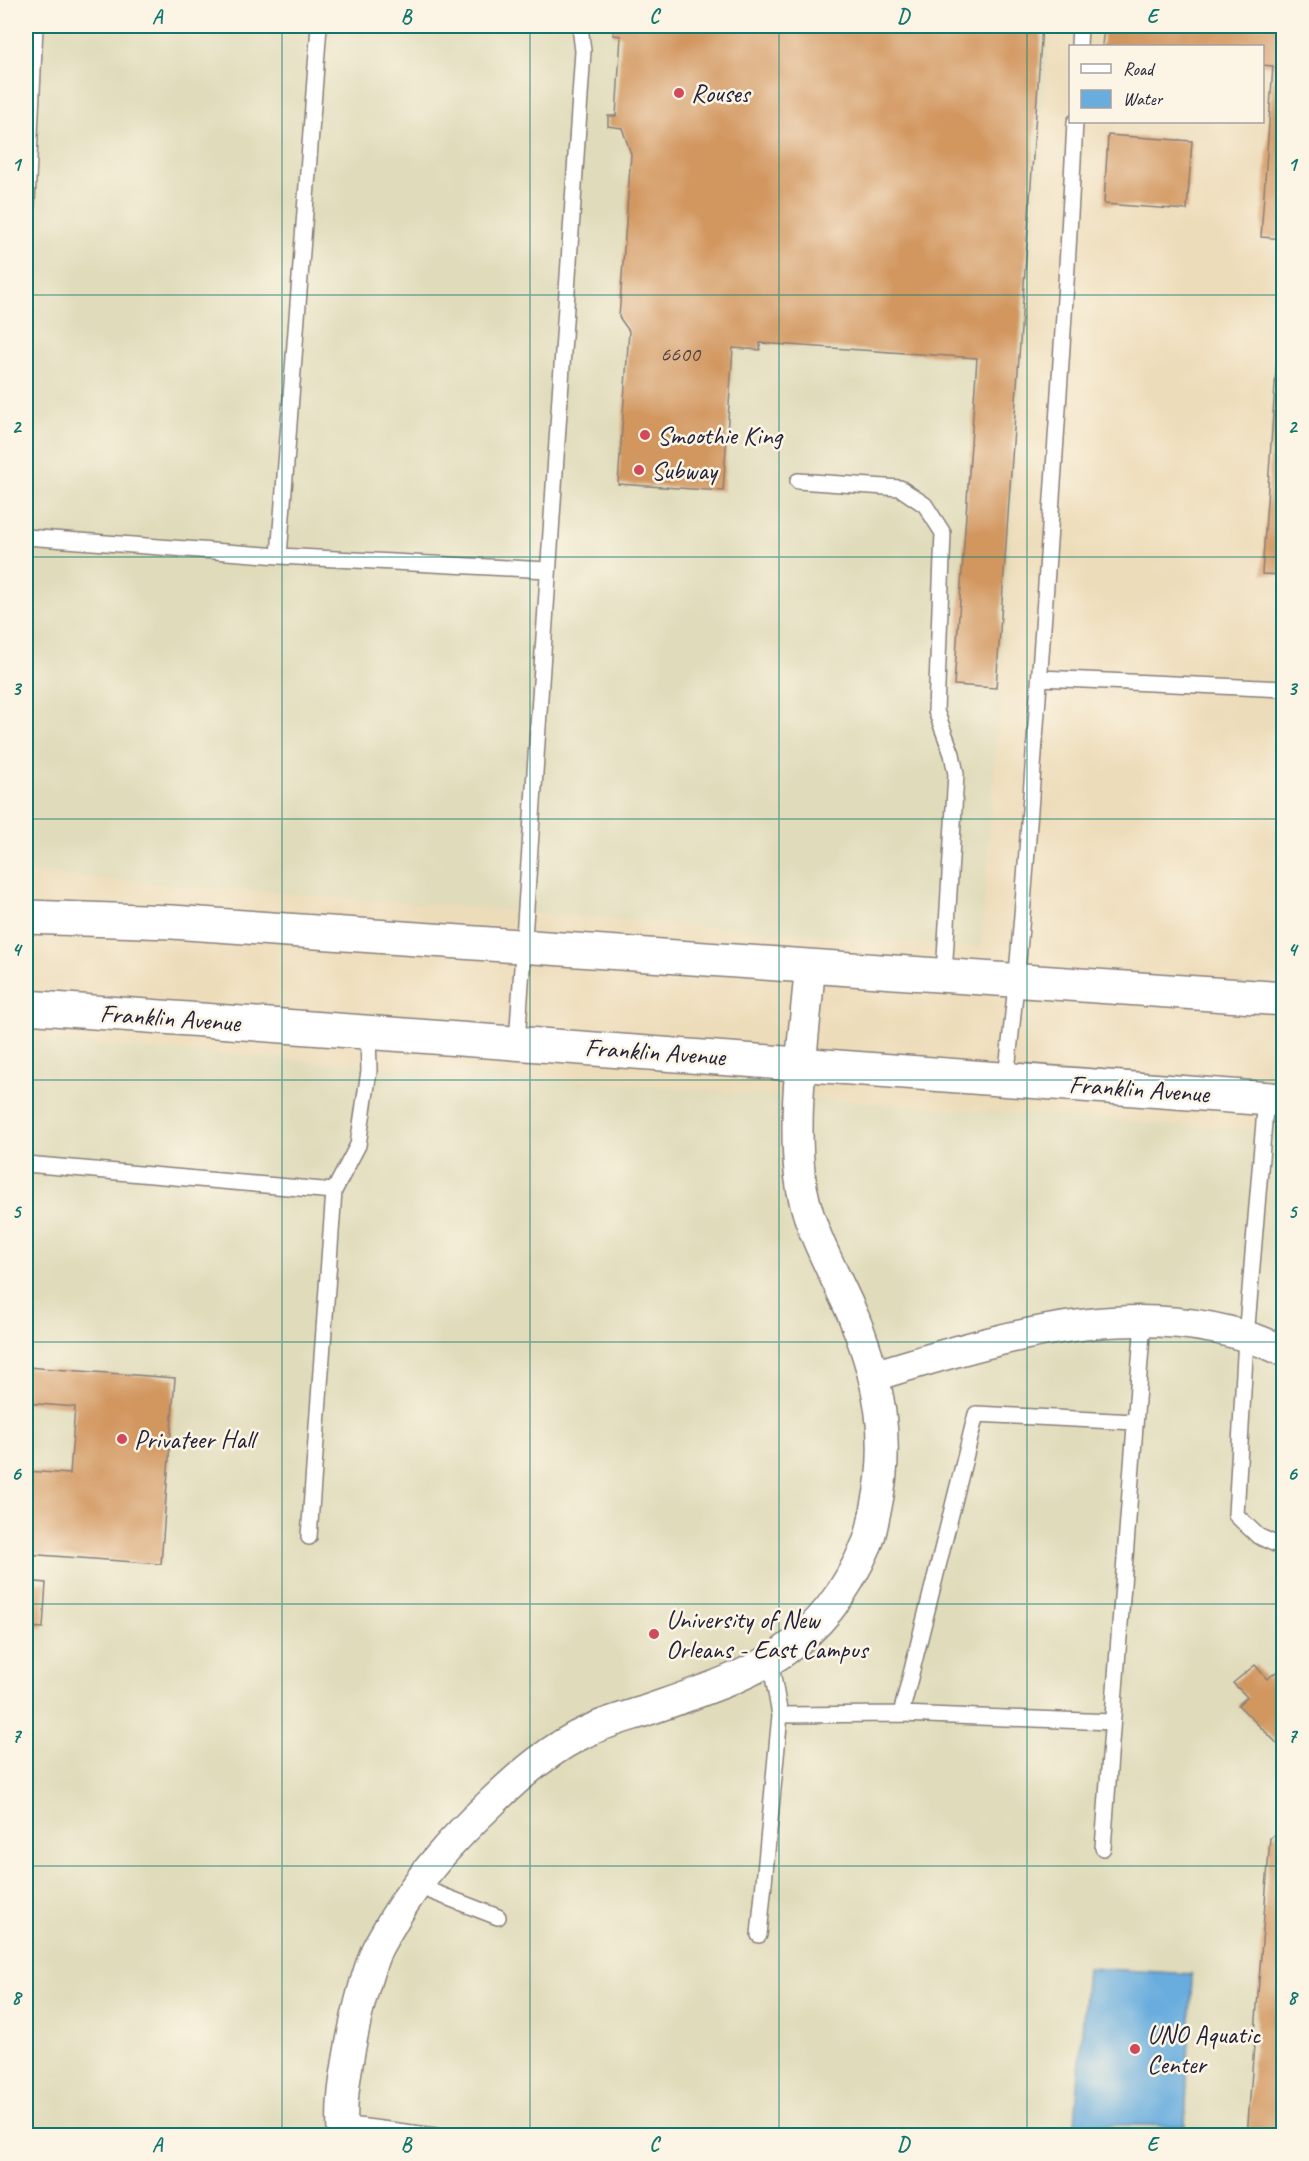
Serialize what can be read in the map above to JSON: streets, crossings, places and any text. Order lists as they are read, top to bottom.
{
  "streets": {
    "street": ["Franklin Avenue"]
  },
  "places": [
    "Rouses",
    "Smoothie King",
    "Subway",
    "Privateer Hall",
    "University of New Orleans - East Campus",
    "UNO Aquatic Center"
  ],
  "house_numbers": ["6600"],
  "legend": ["Road", "Water"],
  "grid": {
    "columns": [
      "A",
      "B",
      "C",
      "D",
      "E"
    ],
    "rows": [
      "1",
      "2",
      "3",
      "4",
      "5",
      "6",
      "7",
      "8"
    ]
  }
}
